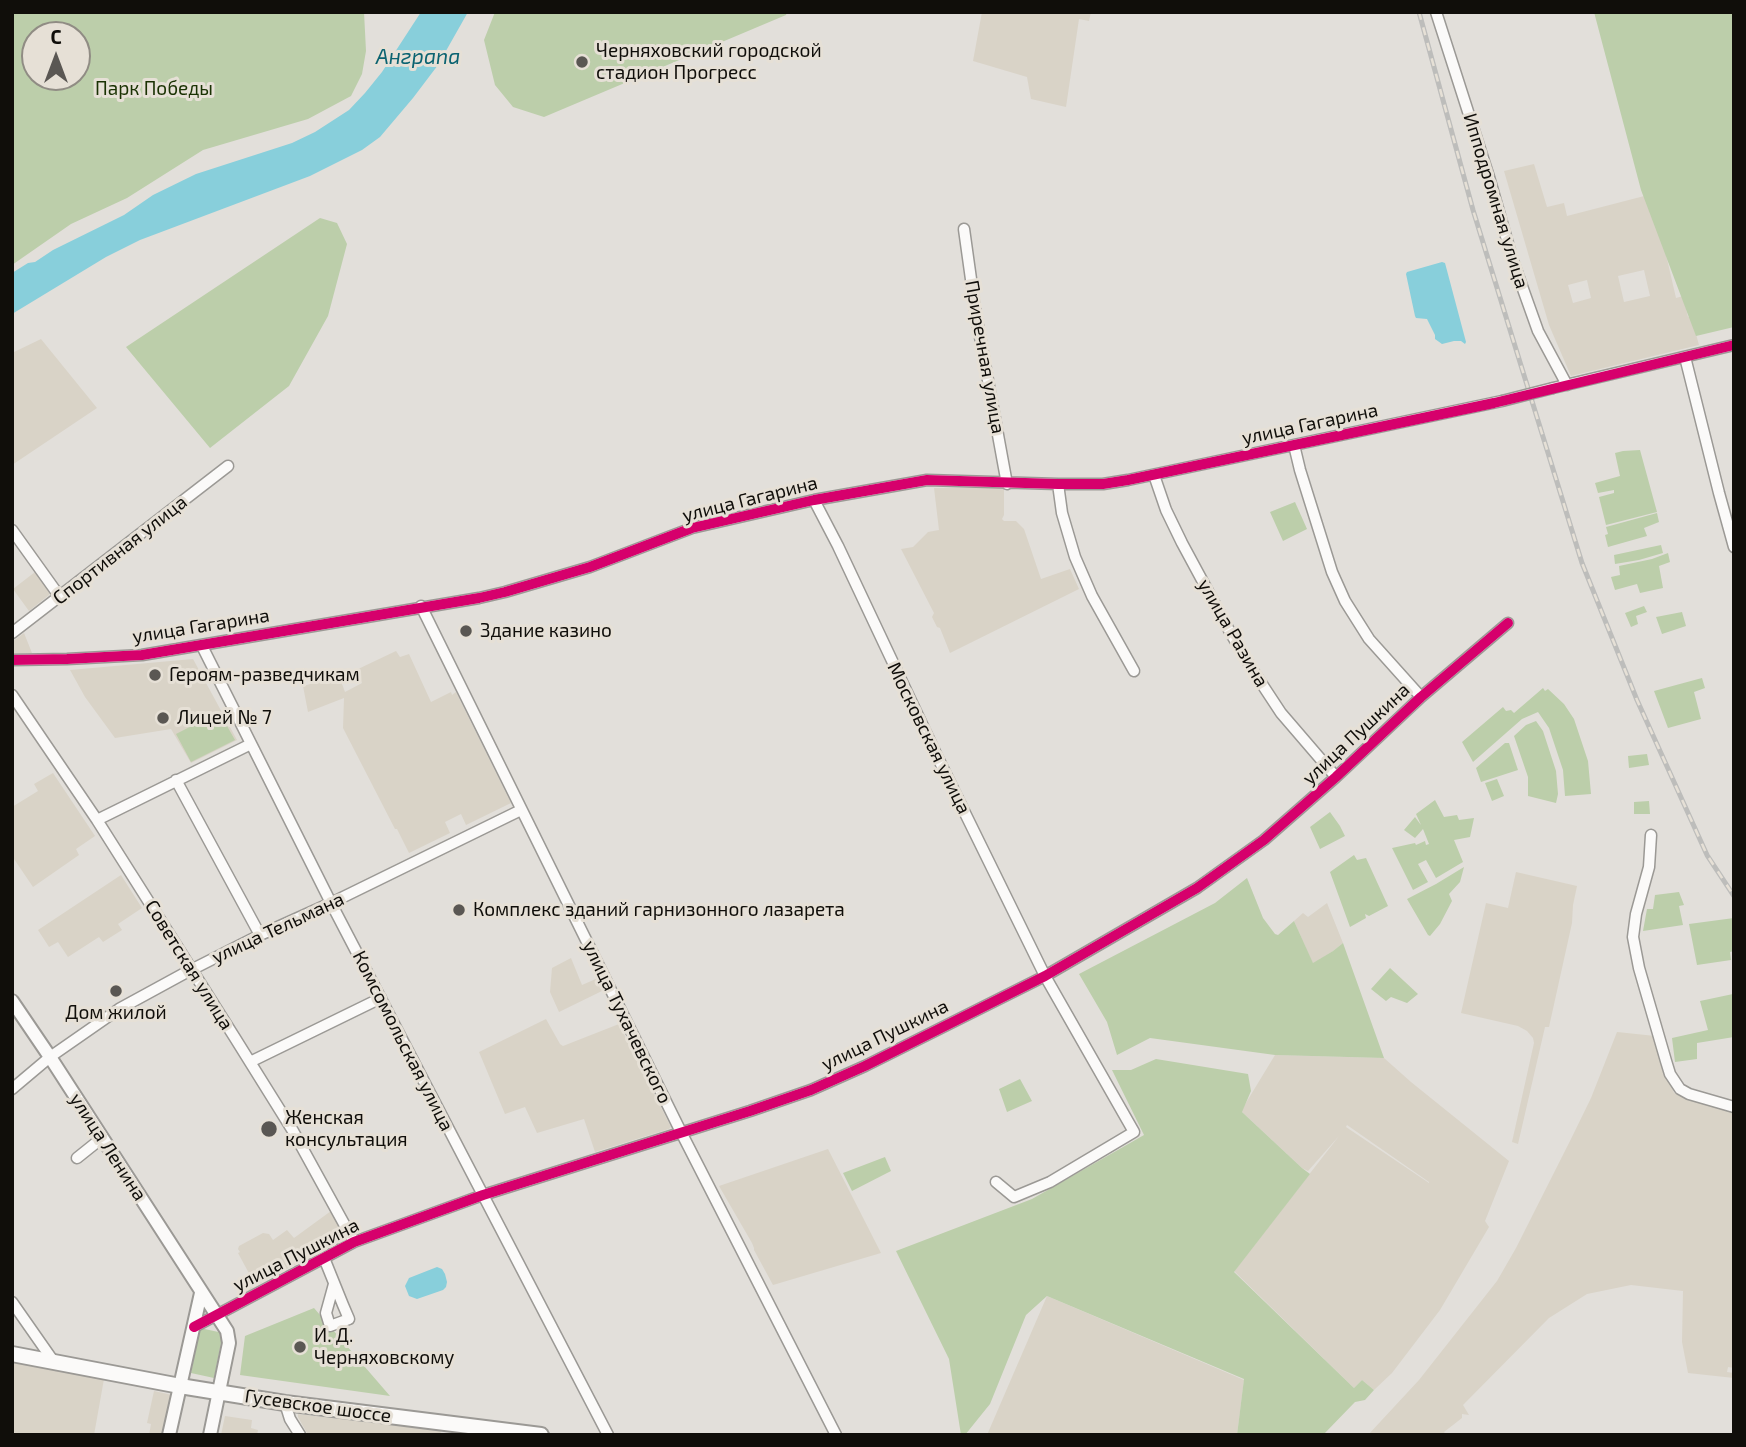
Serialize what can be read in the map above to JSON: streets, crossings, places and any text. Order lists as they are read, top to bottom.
{
  "streets": {
    "highway": ["Гусевское шоссе"],
    "main road": ["улица Ленина"],
    "street": [
      "Ипподромная улица",
      "Приречная улица",
      "улица Гагарина",
      "Спортивная улица",
      "улица Разина",
      "улица Пушкина",
      "Московская улица",
      "улица Тельмана",
      "Советская улица",
      "улица Тухачевского",
      "Комсомольская улица"
    ]
  },
  "crossings": [
    ["Ипподромная улица", "улица Гагарина"],
    ["Приречная улица", "улица Гагарина"],
    ["улица Гагарина", "улица Разина"],
    ["улица Гагарина", "Московская улица"],
    ["улица Гагарина", "улица Тухачевского"],
    ["улица Гагарина", "Комсомольская улица"],
    ["улица Разина", "улица Пушкина"],
    ["улица Пушкина", "Московская улица"],
    ["улица Пушкина", "Советская улица"],
    ["улица Пушкина", "улица Тухачевского"],
    ["улица Пушкина", "Комсомольская улица"],
    ["улица Пушкина", "улица Ленина"],
    ["улица Тельмана", "Советская улица"],
    ["улица Тельмана", "улица Тухачевского"],
    ["улица Тельмана", "Комсомольская улица"],
    ["улица Тельмана", "улица Ленина"],
    ["улица Ленина", "Гусевское шоссе"]
  ],
  "water": ["Анграпа"],
  "parks": ["Парк Победы"],
  "places": [
    "Черняховский городской стадион Прогресс",
    "Здание казино",
    "Героям-разведчикам",
    "Лицей № 7",
    "Комплекс зданий гарнизонного лазарета",
    "Дом жилой",
    "Женская консультация",
    "И. Д. Черняховскому"
  ],
  "north": "top"
}
